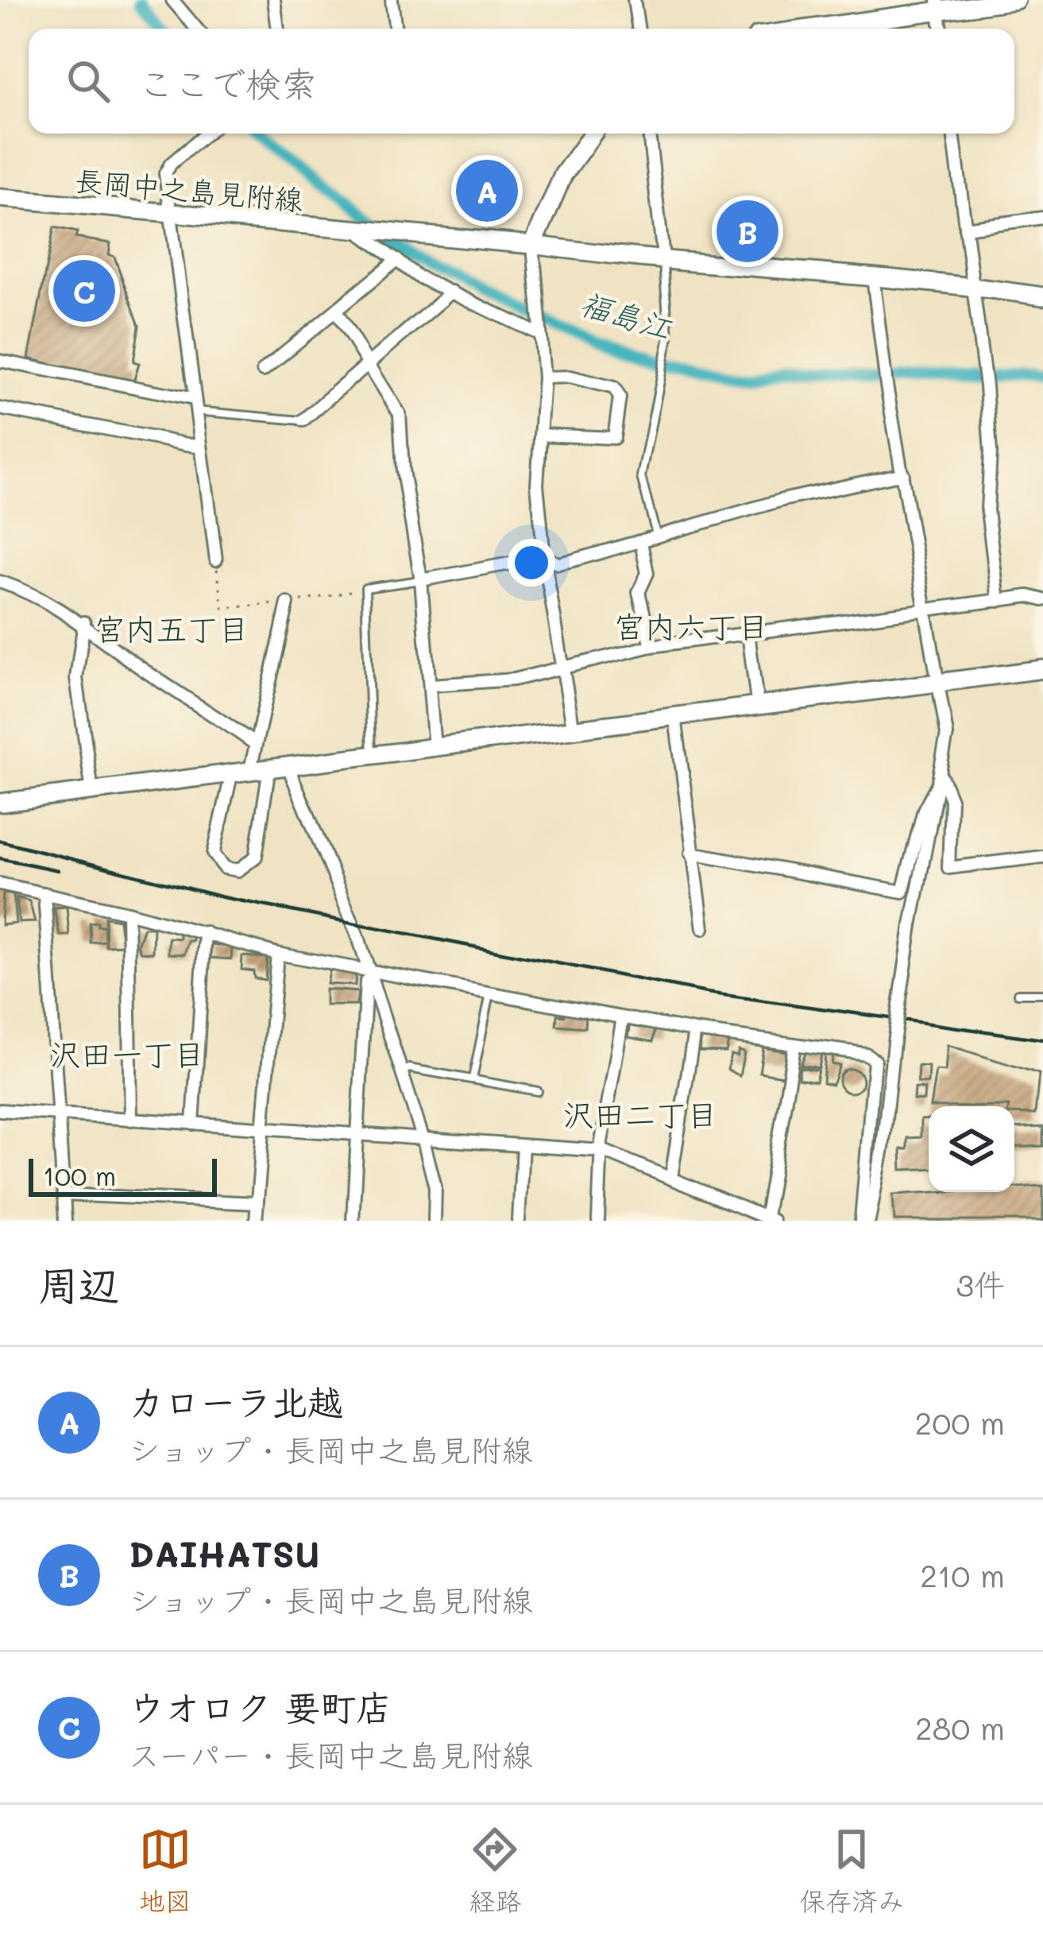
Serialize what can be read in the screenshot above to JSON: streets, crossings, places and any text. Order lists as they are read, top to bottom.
{
  "streets": {
    "street": ["長岡中之島見附線"]
  },
  "districts": [
    "宮内六丁目",
    "宮内五丁目",
    "沢田一丁目",
    "沢田二丁目"
  ],
  "water": ["福島江"],
  "scale_bar": "100 m",
  "page": {
    "search": "ここで検索",
    "pins": ["A", "B", "C"],
    "scale": "100 m",
    "heading": ["周辺", "3件"],
    "list": [
      {
        "mark": "A",
        "name": "カローラ北越",
        "note": "ショップ · 長岡中之島見附線",
        "value": "200 m"
      },
      {
        "mark": "B",
        "name": "DAIHATSU",
        "note": "ショップ · 長岡中之島見附線",
        "value": "210 m"
      },
      {
        "mark": "C",
        "name": "ウオロク 要町店",
        "note": "スーパー · 長岡中之島見附線",
        "value": "280 m"
      }
    ],
    "nav": ["地図", "経路", "保存済み"]
  }
}
